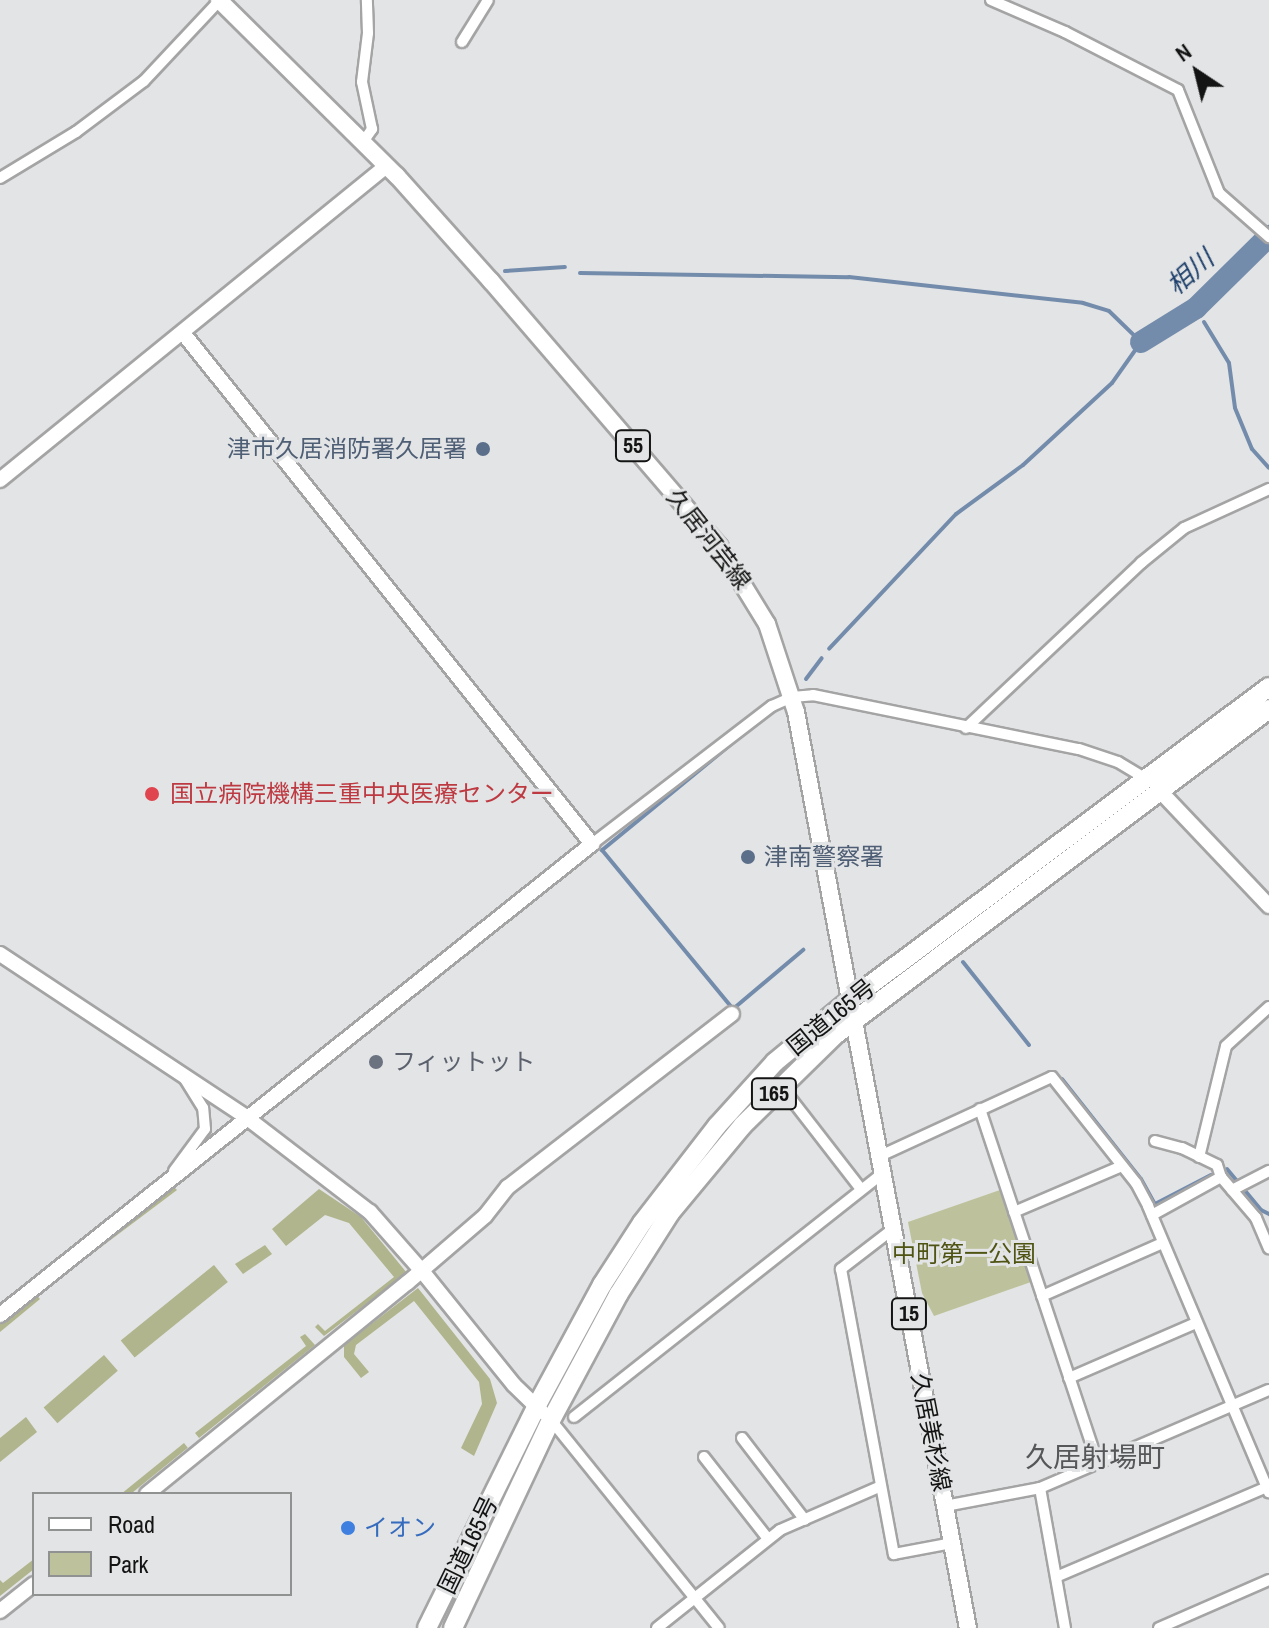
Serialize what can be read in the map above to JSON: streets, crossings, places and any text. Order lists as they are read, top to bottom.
{
  "streets": {
    "highway": ["国道165号", "165"],
    "main road": [
      "55",
      "久居河芸線",
      "15",
      "久居美杉線"
    ]
  },
  "crossings": [
    ["久居河芸線", "国道165号"],
    ["久居河芸線", "久居美杉線"],
    ["国道165号", "久居美杉線"]
  ],
  "districts": ["久居射場町"],
  "water": ["相川"],
  "parks": ["中町第一公園"],
  "places": [
    "津市久居消防署久居署",
    "国立病院機構三重中央医療センター",
    "津南警察署",
    "フィットット",
    "イオン"
  ],
  "legend": ["Road", "Park"],
  "north": "top left"
}
